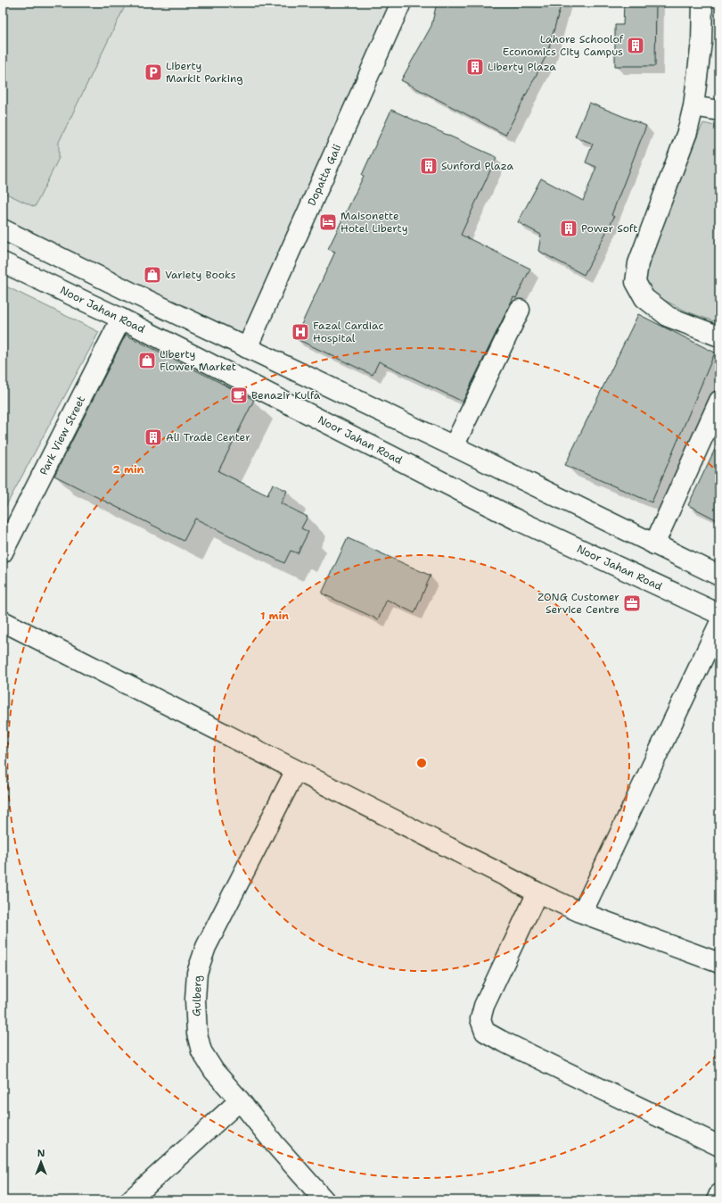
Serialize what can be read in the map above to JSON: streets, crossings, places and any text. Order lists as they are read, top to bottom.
{
  "streets": {
    "street": [
      "Dopatta Gali",
      "Noor Jahan Road",
      "Park View Street",
      "Gulberg"
    ]
  },
  "crossings": [
    ["Noor Jahan Road", "Park View Street"]
  ],
  "places": {
    "building": [
      "Lahore Schoolof Economics City Campus",
      "Liberty Plaza",
      "Sunford Plaza",
      "Power Soft",
      "Ali Trade Center"
    ],
    "parking": ["Liberty Markit Parking"],
    "hotel": ["Maisonette Hotel Liberty"],
    "shop": ["Variety Books", "Liberty Flower Market"],
    "hospital": ["Fazal Cardiac Hospital"],
    "cafe": ["Benazir Kulfa"],
    "office": ["ZONG Customer Service Centre"]
  },
  "north": "top",
  "rings": ["2 min", "1 min"]
}
